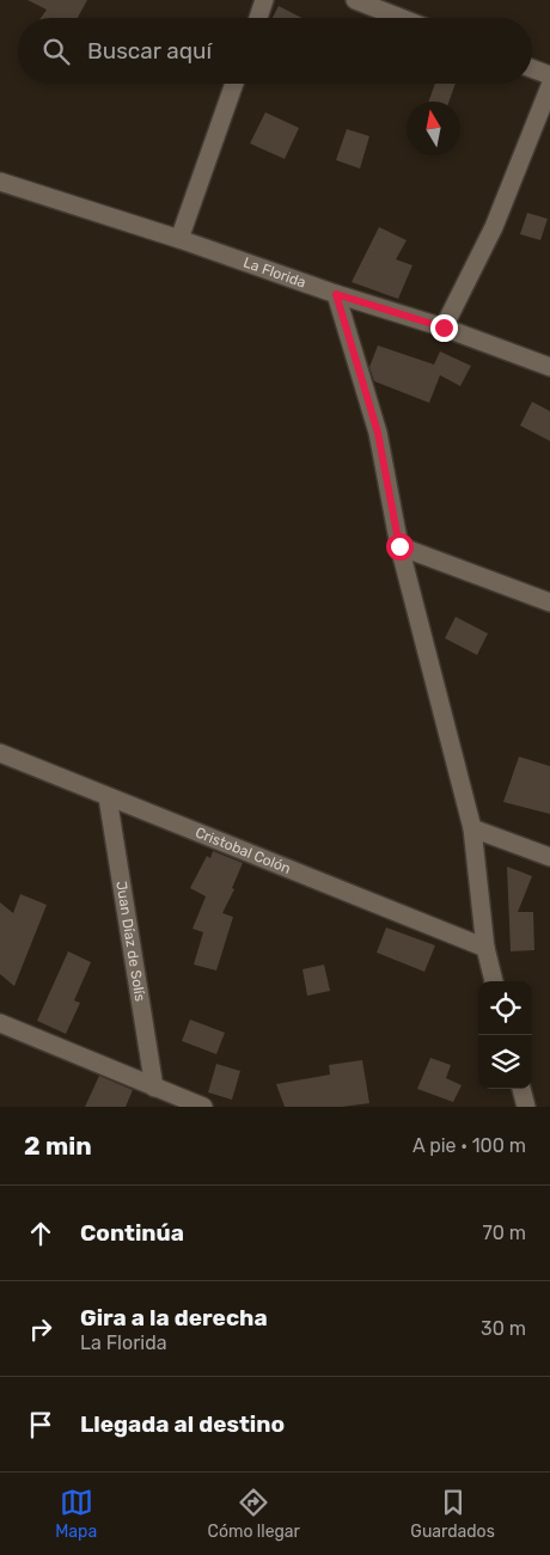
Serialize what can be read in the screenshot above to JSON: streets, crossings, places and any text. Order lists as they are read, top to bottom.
{
  "streets": {
    "street": ["La Florida", "Cristobal Colón", "Juan Díaz de Solís"]
  },
  "crossings": [
    ["Cristobal Colón", "Juan Díaz de Solís"]
  ],
  "north": "top",
  "page": {
    "search": "Buscar aquí",
    "heading": ["2 min", "A pie · 100 m"],
    "list": [
      ["Continúa", "70 m"],
      ["Gira a la derecha", "La Florida", "30 m"],
      "Llegada al destino"
    ],
    "nav": ["Mapa", "Cómo llegar", "Guardados"]
  }
}
